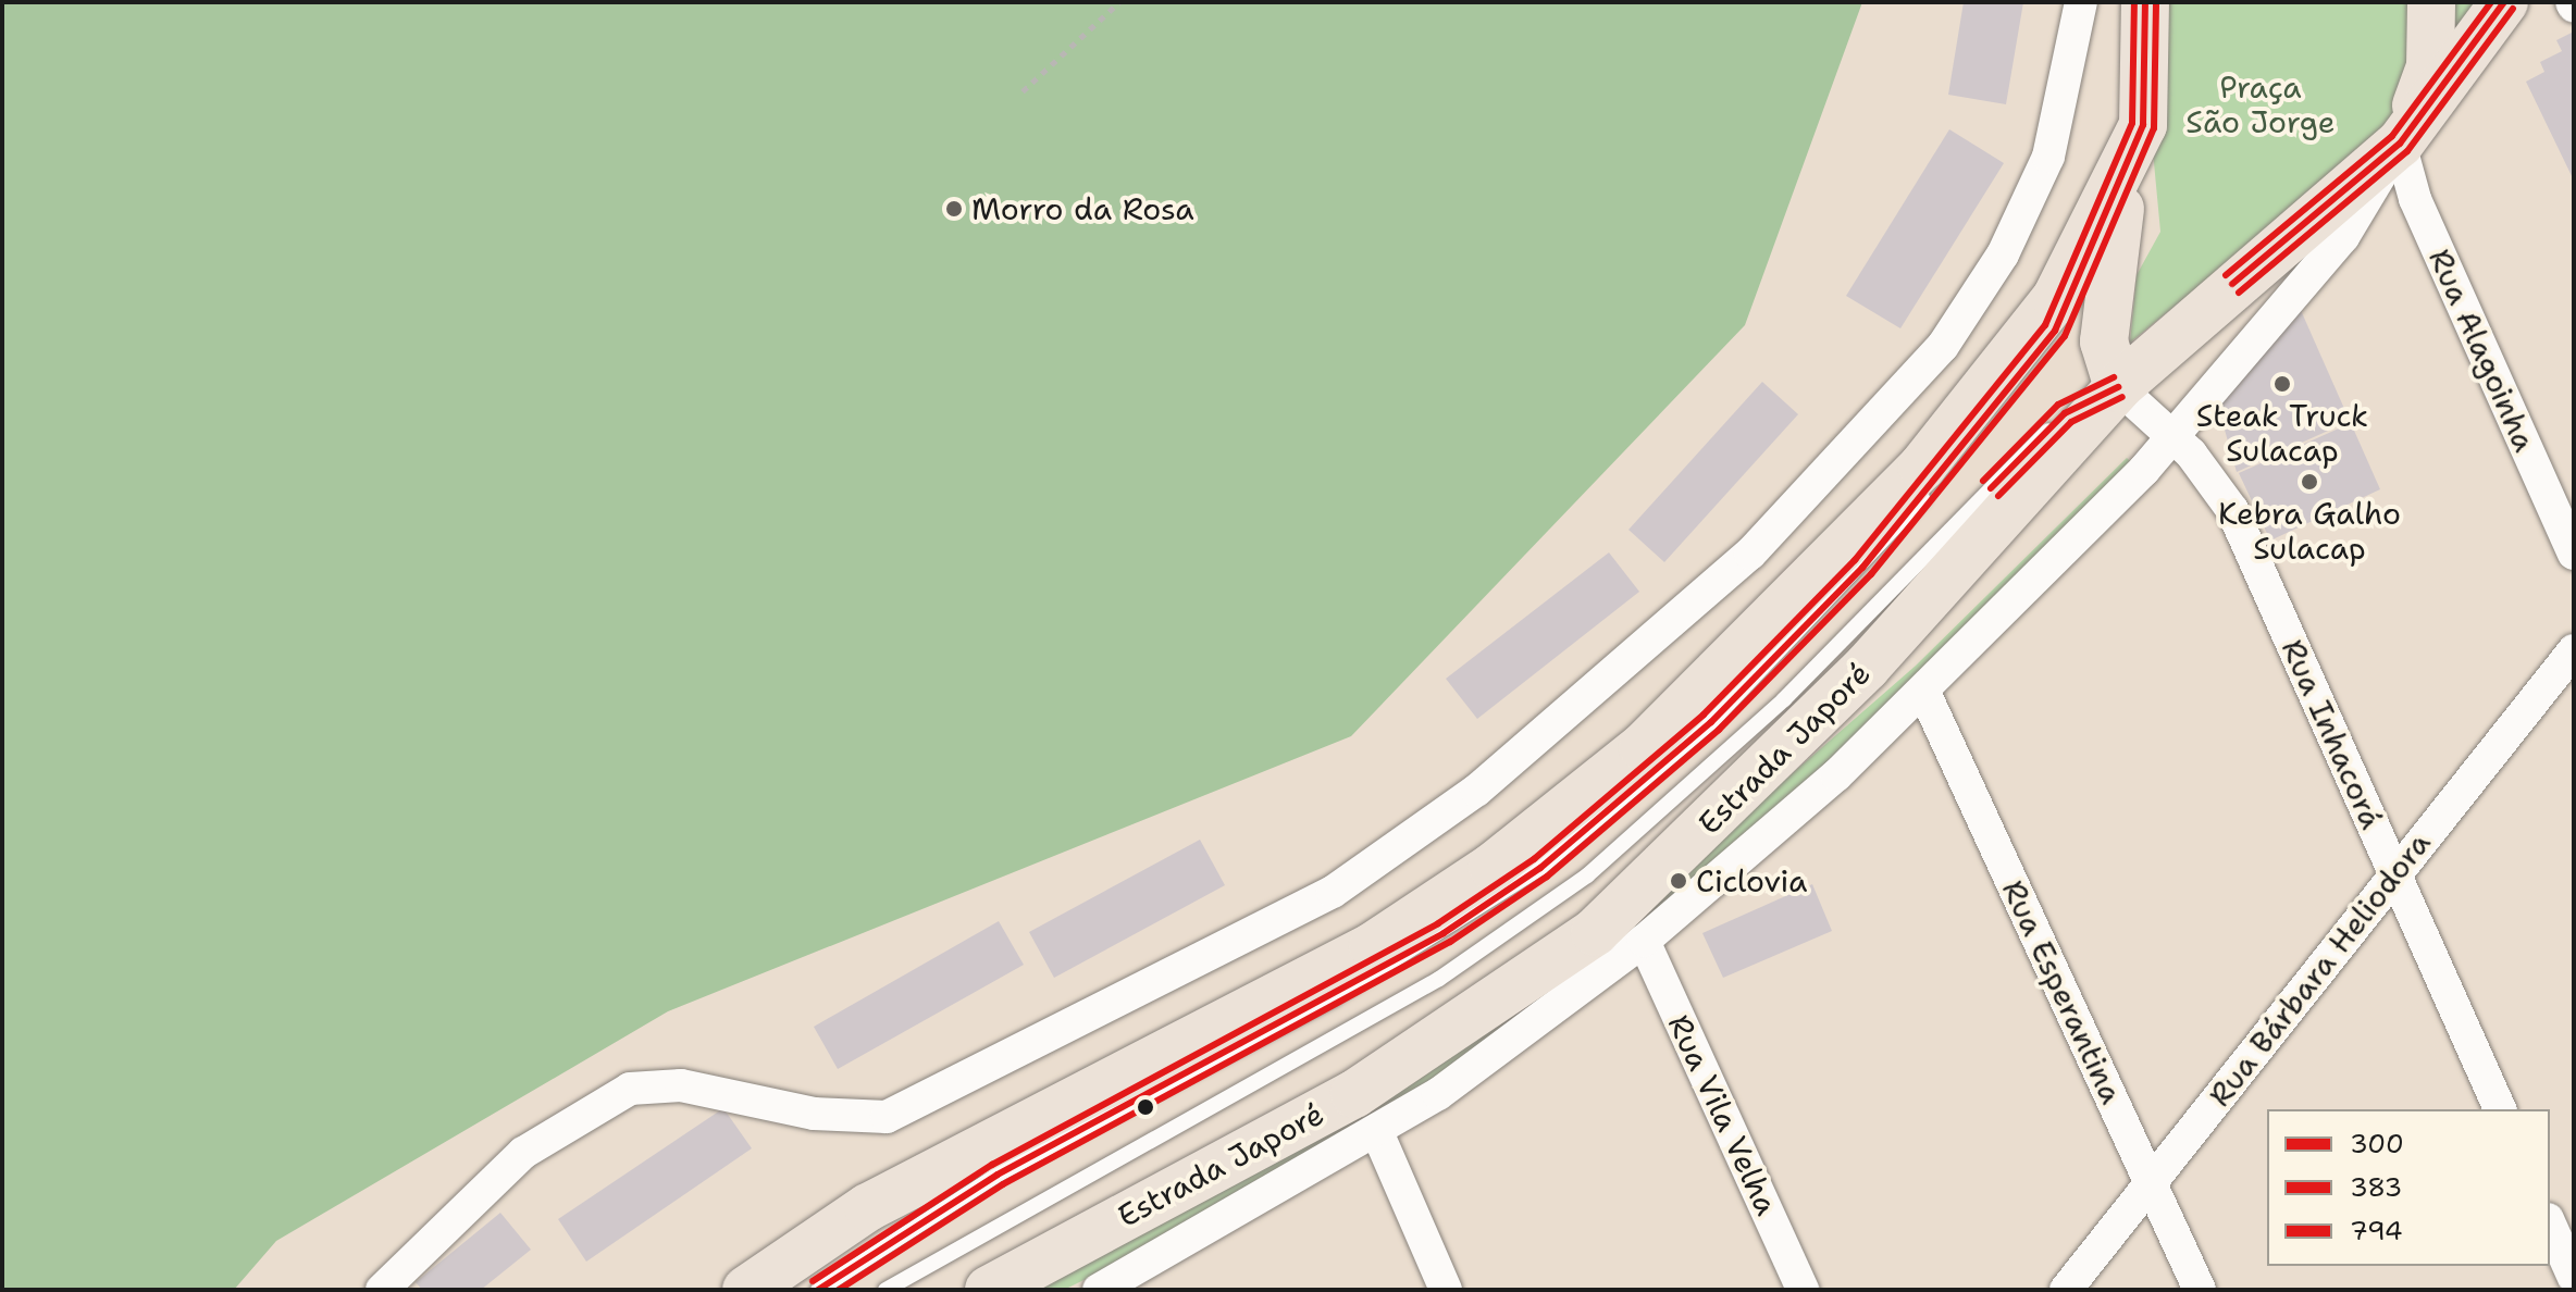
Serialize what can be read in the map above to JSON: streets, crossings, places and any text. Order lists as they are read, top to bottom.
{
  "streets": {
    "main road": ["Estrada Japoré"],
    "street": [
      "Rua Alagoinha",
      "Rua Inhacorá",
      "Rua Bárbara Heliodora",
      "Rua Esperantina",
      "Rua Vila Velha"
    ]
  },
  "crossings": [
    ["Rua Alagoinha", "Estrada Japoré"],
    ["Rua Inhacorá", "Estrada Japoré"],
    ["Rua Inhacorá", "Rua Bárbara Heliodora"],
    ["Estrada Japoré", "Rua Esperantina"],
    ["Estrada Japoré", "Rua Vila Velha"],
    ["Rua Bárbara Heliodora", "Rua Esperantina"]
  ],
  "parks": ["Praça São Jorge"],
  "places": [
    "Morro da Rosa",
    "Steak Truck Sulacap",
    "Kebra Galho Sulacap",
    "Ciclovia"
  ],
  "lines": ["transit line 300", "transit line 383", "transit line 794"],
  "legend": ["300", "383", "794"]
}
